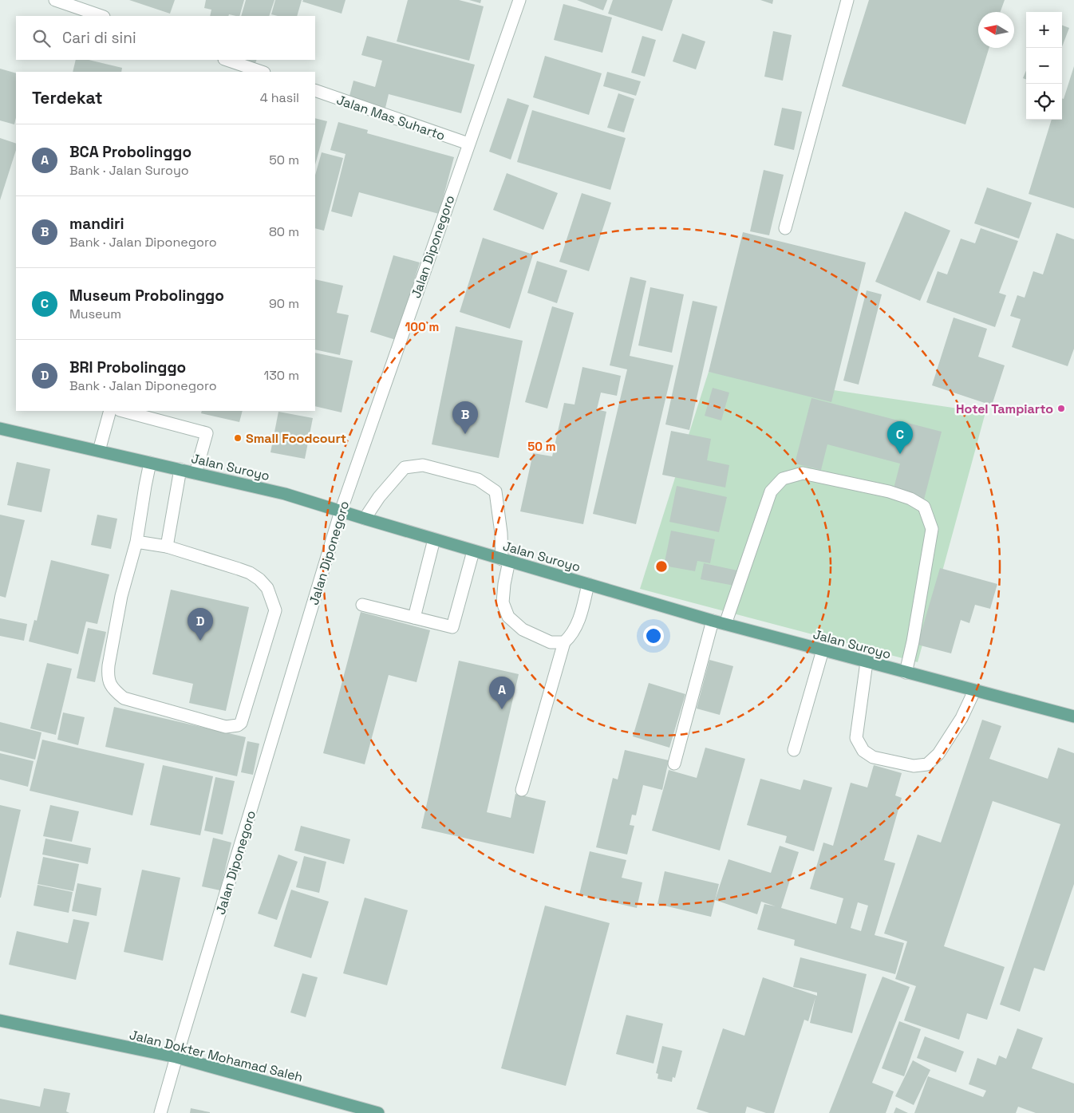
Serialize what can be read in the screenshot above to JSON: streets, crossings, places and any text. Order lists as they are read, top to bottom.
{
  "streets": {
    "main road": ["Jalan Suroyo", "Jalan Dokter Mohamad Saleh"],
    "street": ["Jalan Mas Suharto", "Jalan Diponegoro"]
  },
  "crossings": [
    ["Jalan Mas Suharto", "Jalan Diponegoro"],
    ["Jalan Diponegoro", "Jalan Suroyo"],
    ["Jalan Diponegoro", "Jalan Dokter Mohamad Saleh"]
  ],
  "places": ["Hotel Tampiarto", "Small Foodcourt"],
  "north": "left",
  "page": {
    "map_buttons": ["+", "−"],
    "search": "Cari di sini",
    "heading": ["Terdekat", "4 hasil"],
    "list": [
      {
        "mark": "A",
        "name": "BCA Probolinggo",
        "note": "Bank · Jalan Suroyo",
        "value": "50 m"
      },
      {
        "mark": "B",
        "name": "mandiri",
        "note": "Bank · Jalan Diponegoro",
        "value": "80 m"
      },
      {
        "mark": "C",
        "name": "Museum Probolinggo",
        "note": "Museum",
        "value": "90 m"
      },
      {
        "mark": "D",
        "name": "BRI Probolinggo",
        "note": "Bank · Jalan Diponegoro",
        "value": "130 m"
      }
    ],
    "pins": [
      "B",
      "C",
      "D",
      "A"
    ]
  },
  "rings": ["100 m", "50 m"]
}
